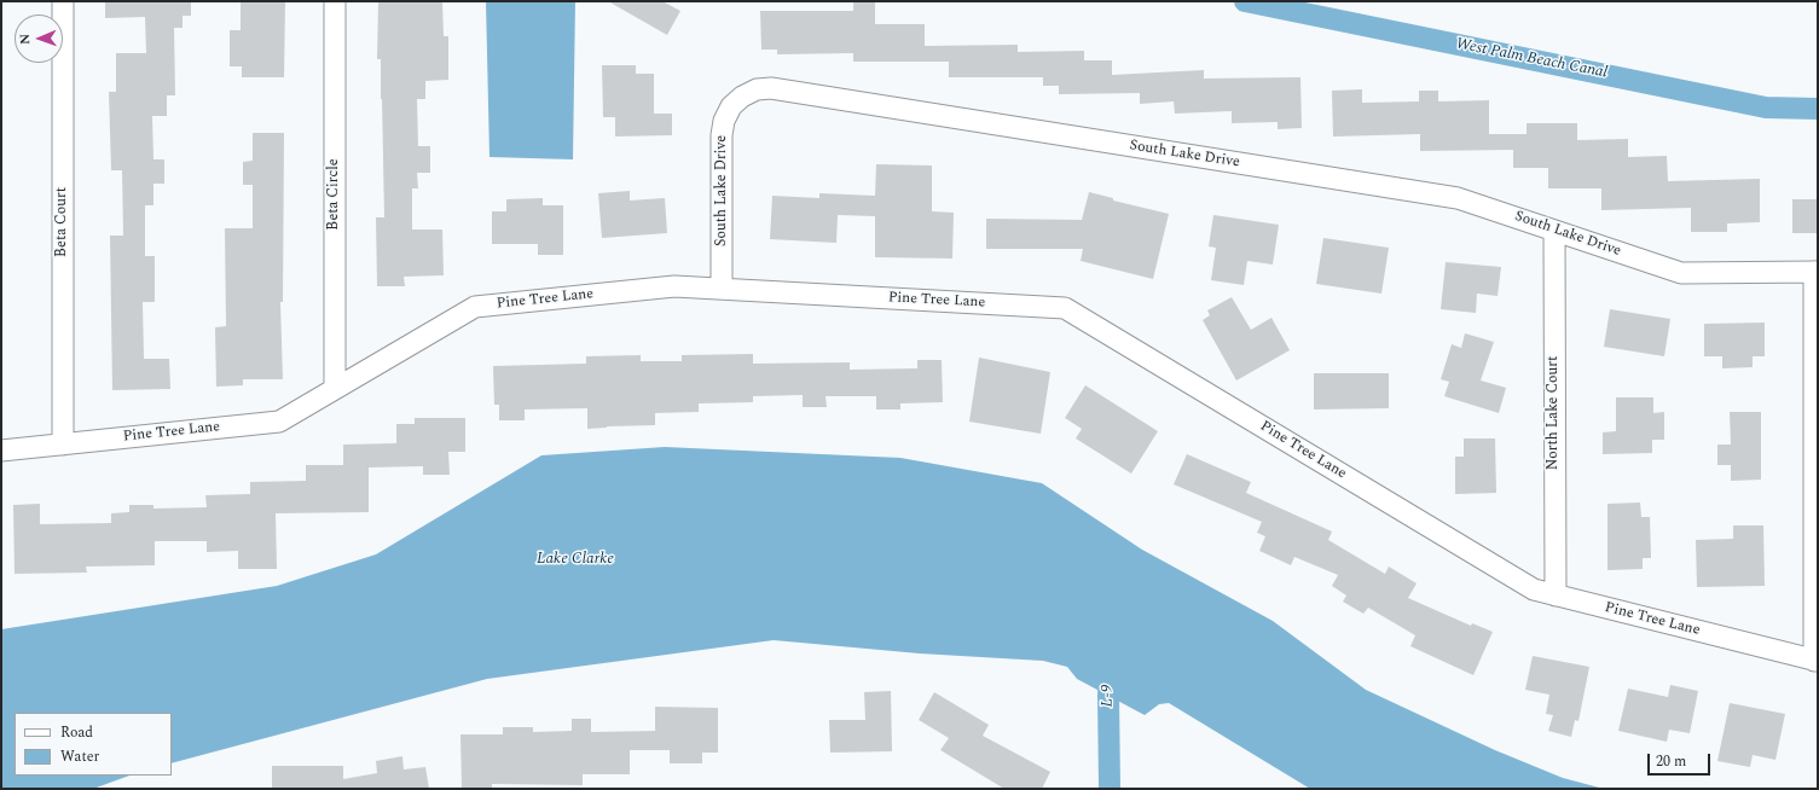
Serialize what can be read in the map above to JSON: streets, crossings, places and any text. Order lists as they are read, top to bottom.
{
  "streets": {
    "street": [
      "South Lake Drive",
      "Beta Circle",
      "Beta Court",
      "Pine Tree Lane",
      "North Lake Court"
    ]
  },
  "crossings": [
    ["South Lake Drive", "Pine Tree Lane"],
    ["South Lake Drive", "North Lake Court"],
    ["Beta Circle", "Pine Tree Lane"],
    ["Beta Court", "Pine Tree Lane"],
    ["Pine Tree Lane", "North Lake Court"]
  ],
  "water": ["West Palm Beach Canal", "Lake Clarke", "L-9"],
  "legend": ["Road", "Water"],
  "scale_bar": "20 m",
  "north": "left"
}
